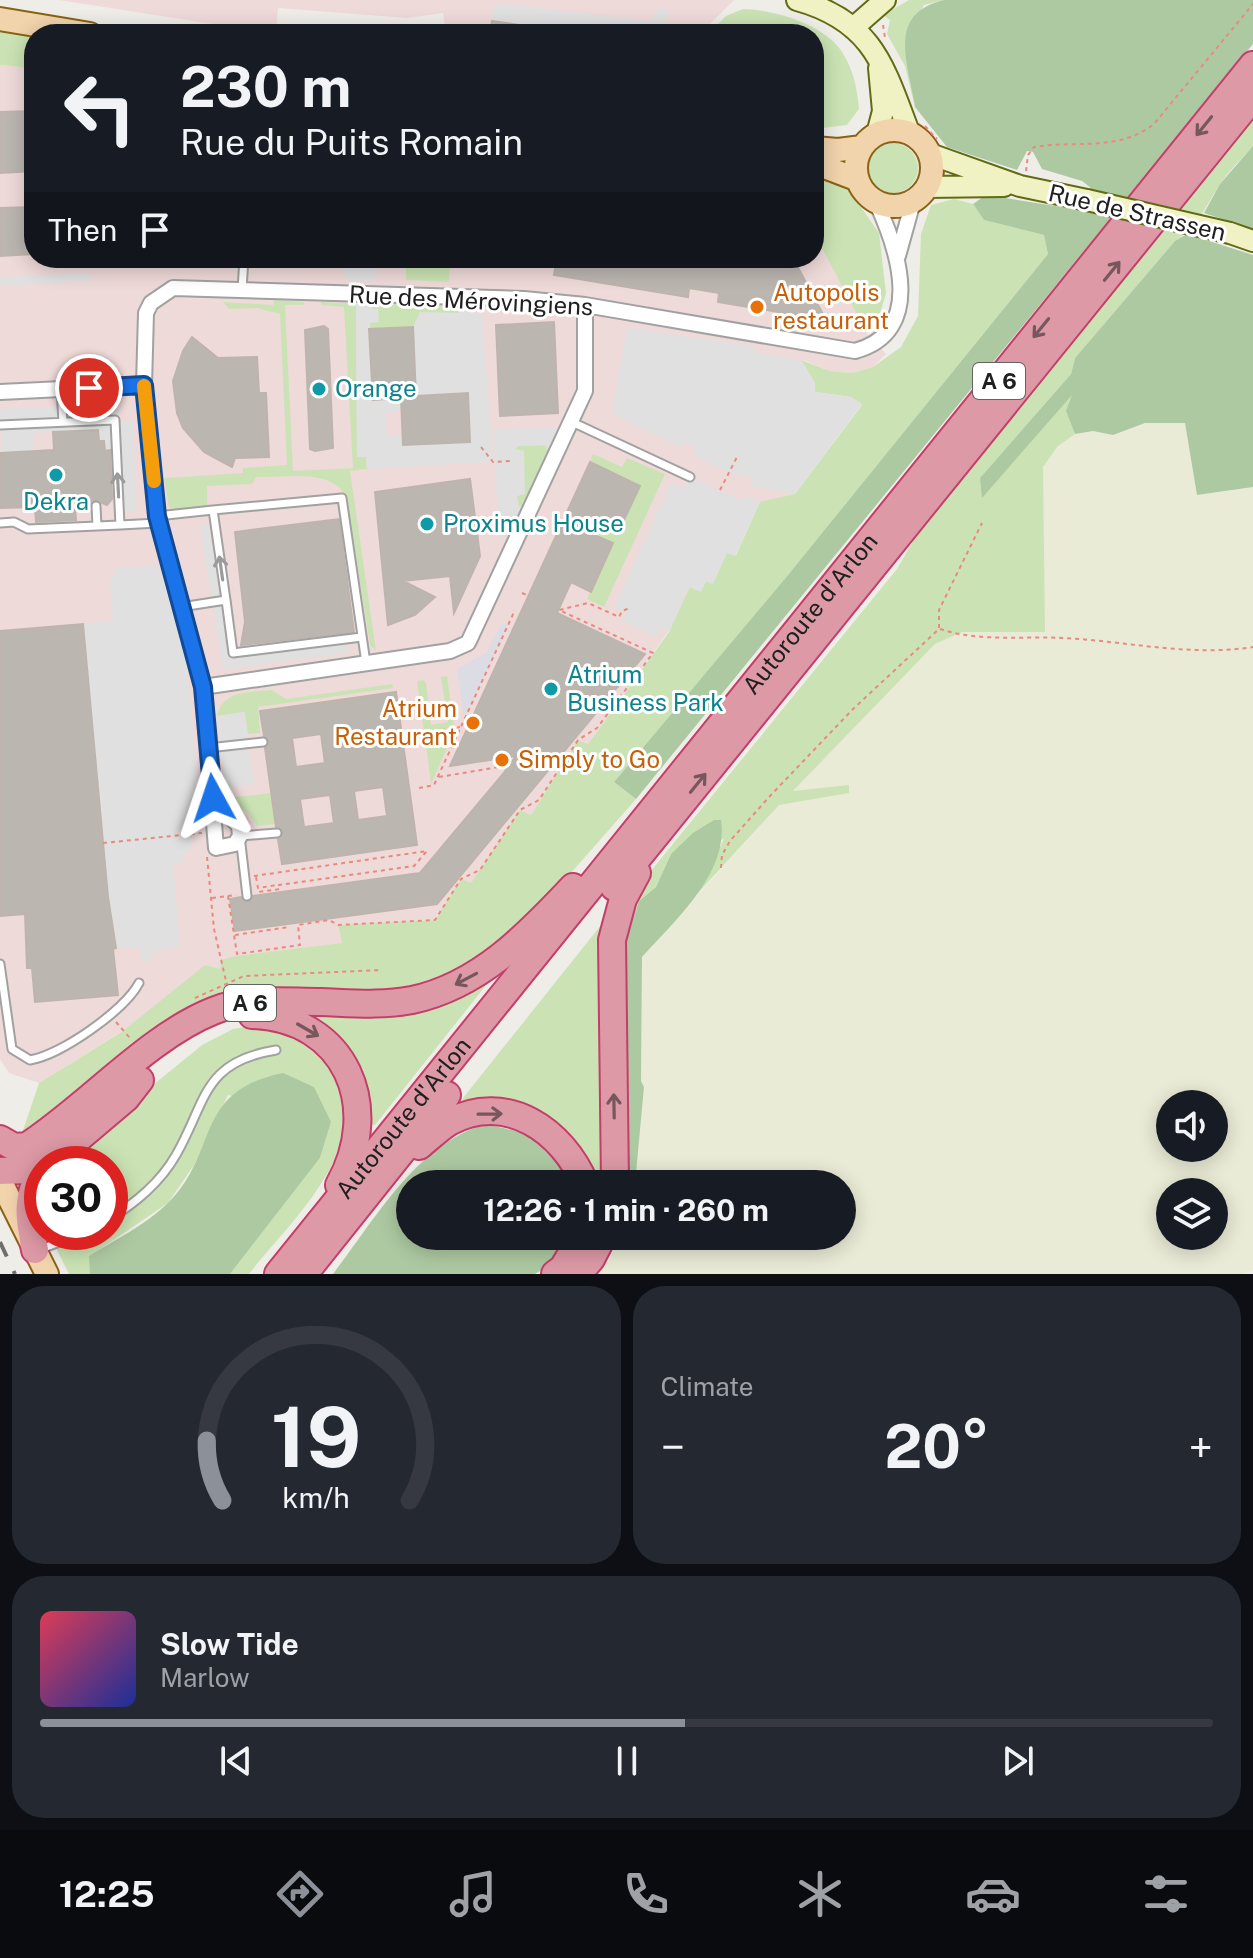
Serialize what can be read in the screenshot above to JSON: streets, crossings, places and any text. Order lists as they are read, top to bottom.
{
  "streets": {
    "highway": ["A 6", "Autoroute d'Arlon"],
    "main road": ["Rue de Strassen"],
    "street": ["Rue des Mérovingiens"]
  },
  "crossings": [
    ["Rue de Strassen", "Rue des Mérovingiens"],
    ["A 6", "Autoroute d'Arlon"]
  ],
  "places": [
    "Autopolis restaurant",
    "Orange",
    "Dekra",
    "Proximus House",
    "Atrium Business Park",
    "Atrium Restaurant",
    "Simply to Go"
  ],
  "page": {
    "turn": ["230 m", "Rue du Puits Romain"],
    "then": "Then",
    "limit": "30",
    "trip": "12:26 · 1 min · 260 m",
    "tile": "Climate",
    "heat": ["−", "20°", "+"],
    "song": ["Slow Tide", "Marlow"],
    "tabs": "12:25",
    "gauge": ["19", "km/h"]
  }
}
